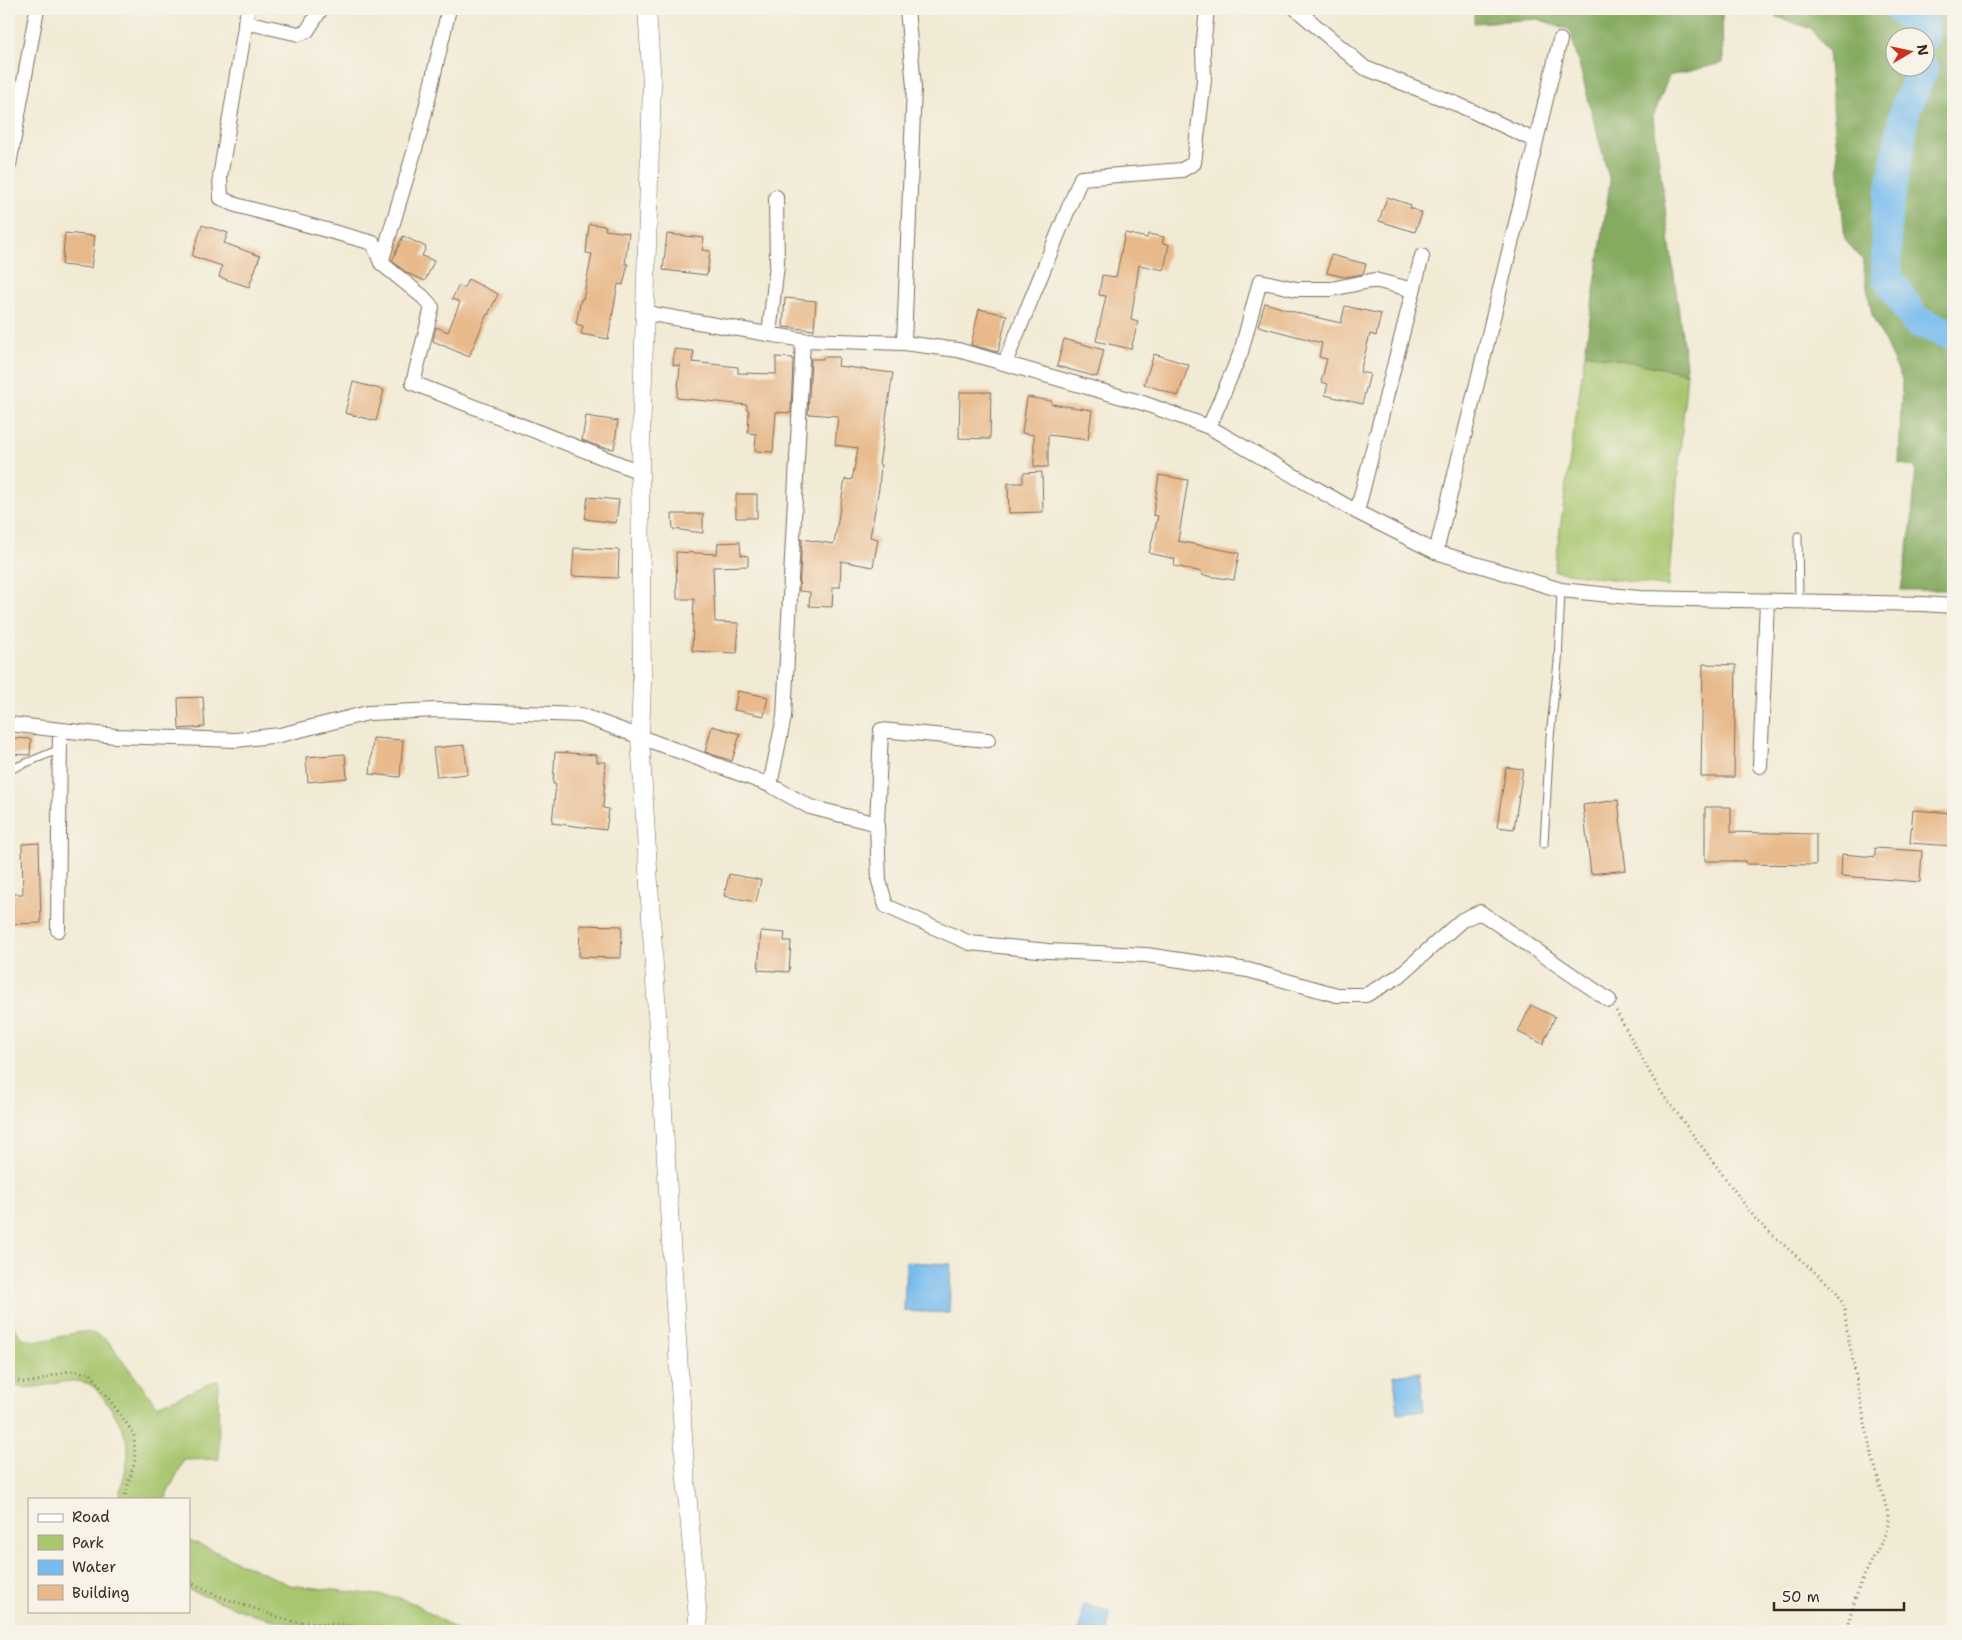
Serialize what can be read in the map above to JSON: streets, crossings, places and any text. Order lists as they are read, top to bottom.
{
  "legend": [
    "Road",
    "Park",
    "Water",
    "Building"
  ],
  "scale_bar": "50 m",
  "north": "right"
}
